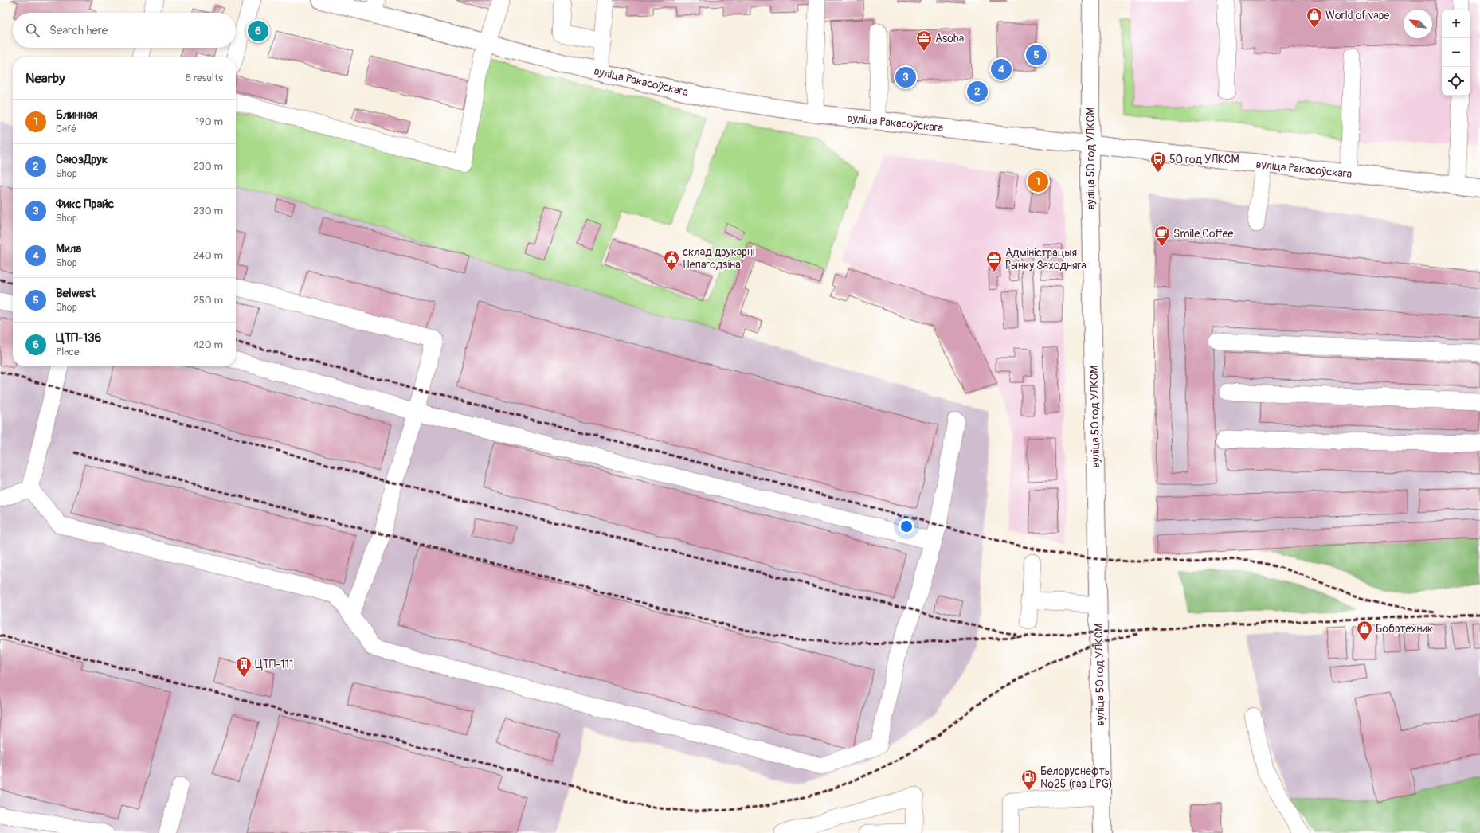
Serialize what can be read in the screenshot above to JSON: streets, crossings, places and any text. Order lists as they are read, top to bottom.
{
  "streets": {
    "main road": ["вуліца Ракасоўскага", "вуліца 50 год УЛКСМ"]
  },
  "crossings": [
    ["вуліца Ракасоўскага", "вуліца 50 год УЛКСМ"]
  ],
  "places": {
    "shop": ["World of vape", "Бобртехник"],
    "office": ["Asoba", "Адміністрацыя Рынку Заходняга"],
    "bus stop": ["50 год УЛКСМ"],
    "cafe": ["Smile Coffee"],
    "public building": ["склад друкарні Непагодзіна"],
    "building": ["ЦТП-111"],
    "fuel station": ["Белоруснефть №25 (газ LPG)"]
  },
  "north": "top left",
  "page": {
    "map_buttons": ["+", "−"],
    "search": "Search here",
    "pins": [
      "6",
      "5",
      "4",
      "3",
      "2",
      "1"
    ],
    "heading": ["Nearby", "6 results"],
    "list": [
      {
        "mark": "1",
        "name": "Блинная",
        "note": "Café",
        "value": "190 m"
      },
      {
        "mark": "2",
        "name": "СаюзДрук",
        "note": "Shop",
        "value": "230 m"
      },
      {
        "mark": "3",
        "name": "Фикс Прайс",
        "note": "Shop",
        "value": "230 m"
      },
      {
        "mark": "4",
        "name": "Мила",
        "note": "Shop",
        "value": "240 m"
      },
      {
        "mark": "5",
        "name": "Belwest",
        "note": "Shop",
        "value": "250 m"
      },
      {
        "mark": "6",
        "name": "ЦТП-136",
        "note": "Place",
        "value": "420 m"
      }
    ]
  }
}
